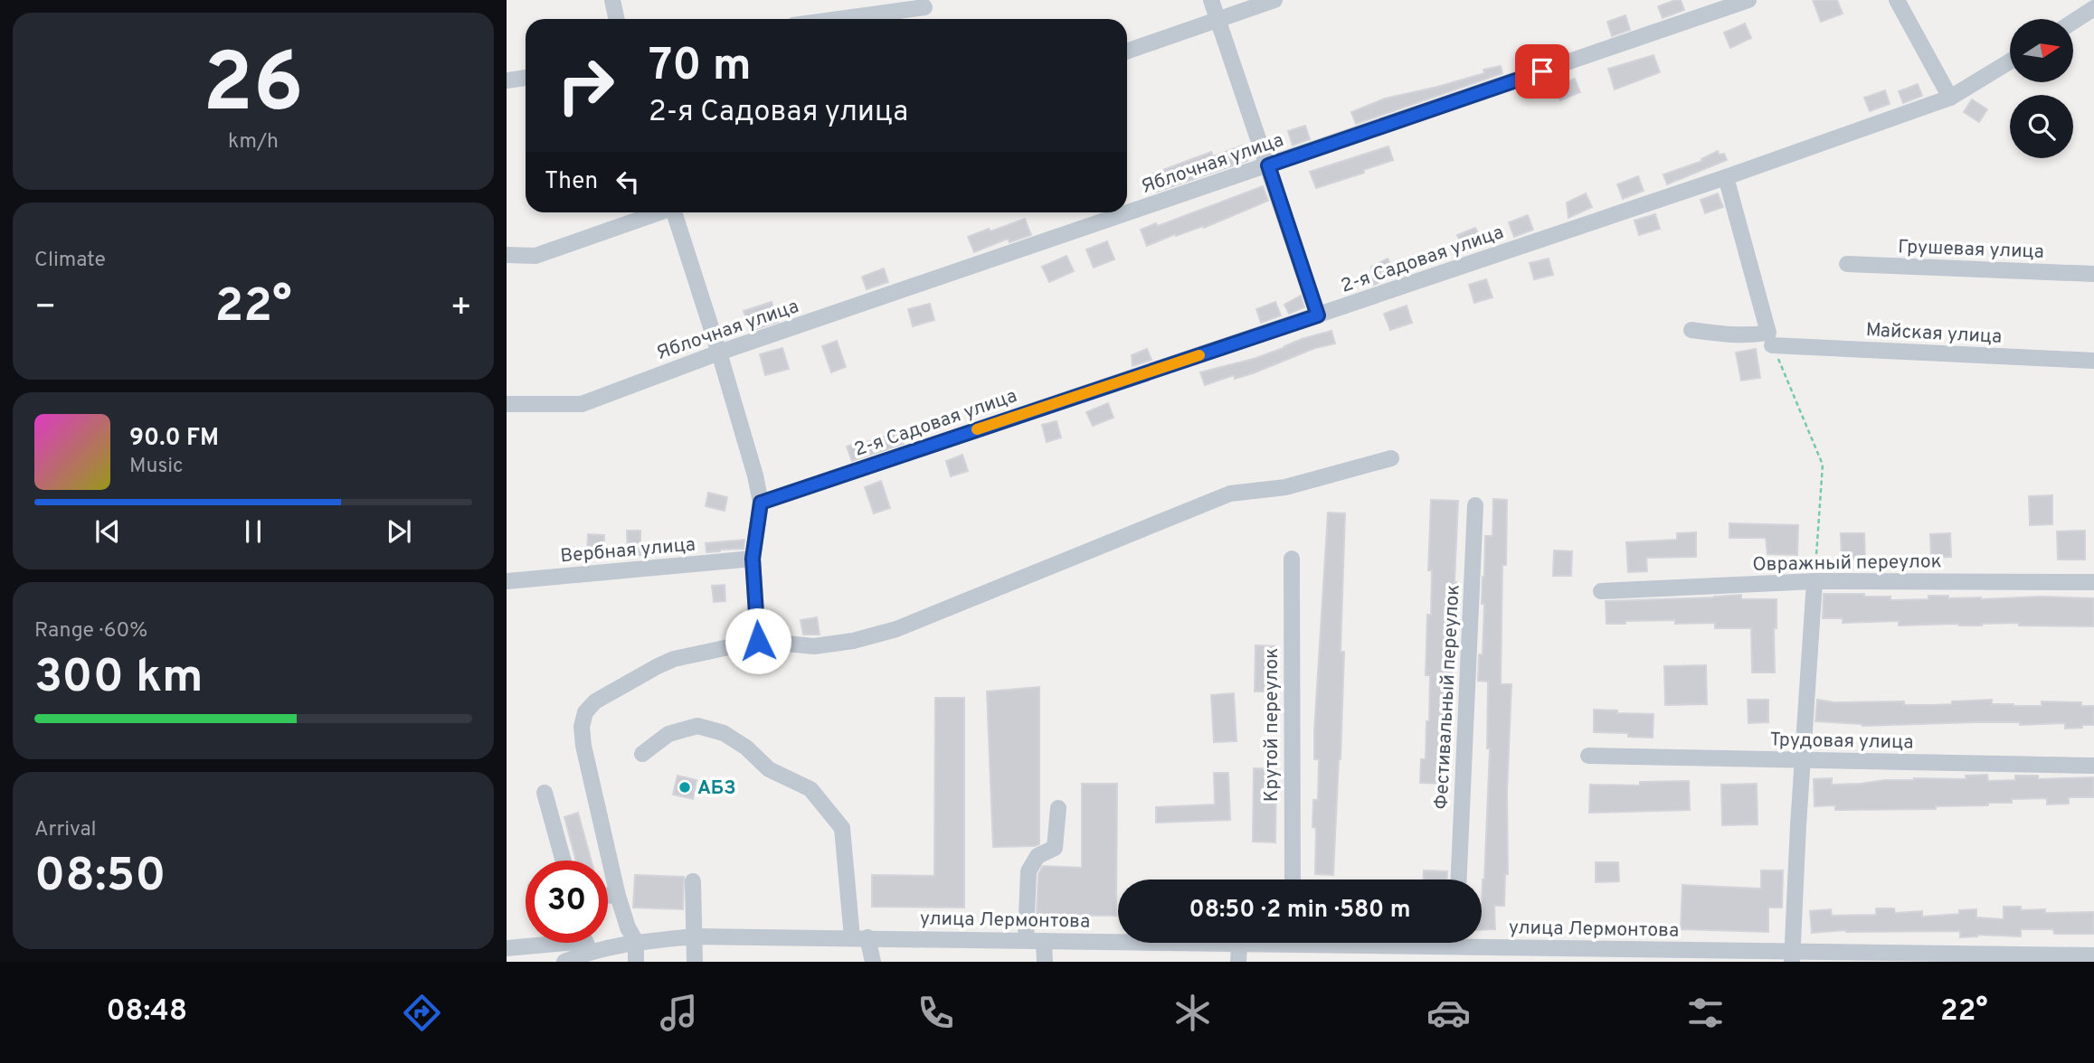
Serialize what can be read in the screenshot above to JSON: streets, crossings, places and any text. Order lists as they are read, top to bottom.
{
  "streets": {
    "street": [
      "Яблочная улица",
      "Грушевая улица",
      "2-я Садовая улица",
      "Майская улица",
      "Вербная улица",
      "Овражный переулок",
      "Фестивальный переулок",
      "Крутой переулок",
      "Трудовая улица",
      "улица Лермонтова"
    ]
  },
  "places": ["АБЗ"],
  "north": "right",
  "page": {
    "tile": [
      ["26", "km/h"],
      "Climate",
      ["Range · 60%", "300 km"],
      ["Arrival", "08:50"]
    ],
    "turn": ["70 m", "2-я Садовая улица"],
    "then": "Then",
    "heat": ["−", "22°", "+"],
    "song": ["90.0 FM", "Music"],
    "limit": "30",
    "trip": "08:50 · 2 min · 580 m",
    "tabs": ["08:48", "22°"]
  }
}
